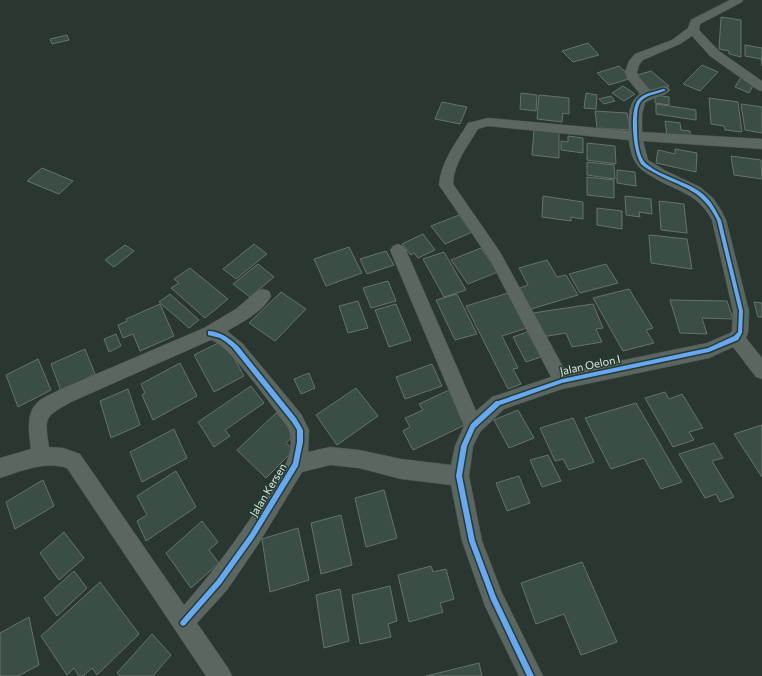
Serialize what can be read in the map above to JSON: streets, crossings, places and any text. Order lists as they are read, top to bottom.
{
  "streets": {
    "street": ["Jalan Oelon I", "Jalan Kersen"]
  }
}
